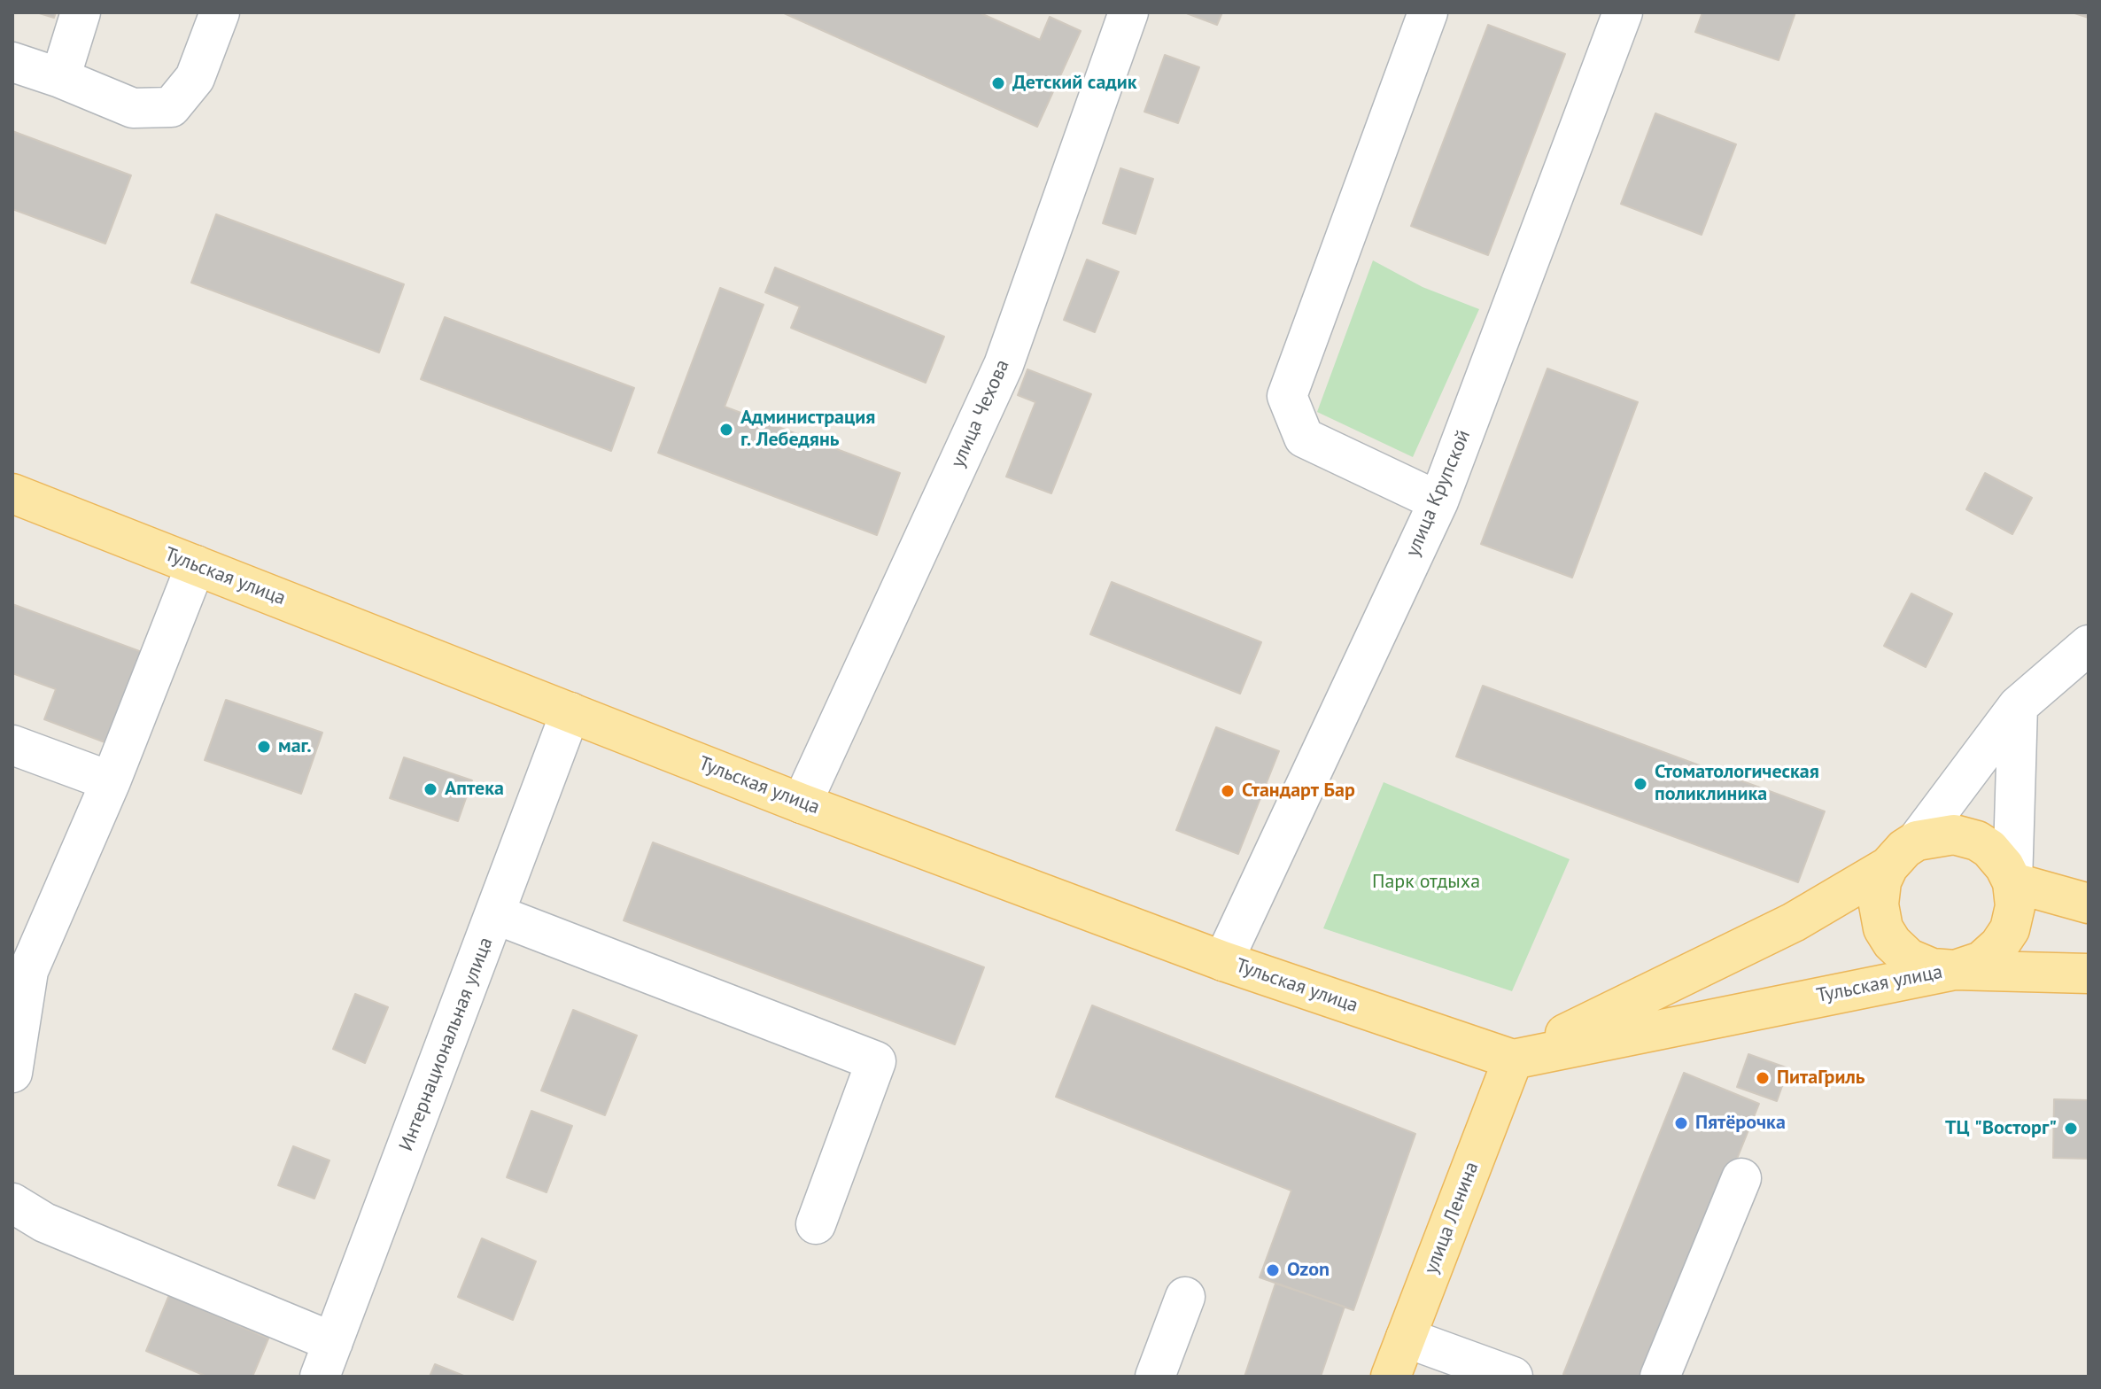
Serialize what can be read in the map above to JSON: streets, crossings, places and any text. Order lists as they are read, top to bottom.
{
  "streets": {
    "main road": ["Тульская улица", "улица Ленина"],
    "street": ["улица Чехова", "улица Крупской", "Интернациональная улица"]
  },
  "crossings": [
    ["улица Чехова", "Тульская улица"],
    ["улица Крупской", "Тульская улица"],
    ["Тульская улица", "Интернациональная улица"],
    ["Тульская улица", "улица Ленина"]
  ],
  "parks": ["Парк отдыха"],
  "places": [
    "Детский садик",
    "Администрация г. Лебедянь",
    "маг.",
    "Стоматологическая поликлиника",
    "Аптека",
    "Стандарт Бар",
    "ПитаГриль",
    "Пятёрочка",
    "ТЦ \"Восторг\"",
    "Ozon"
  ]
}
